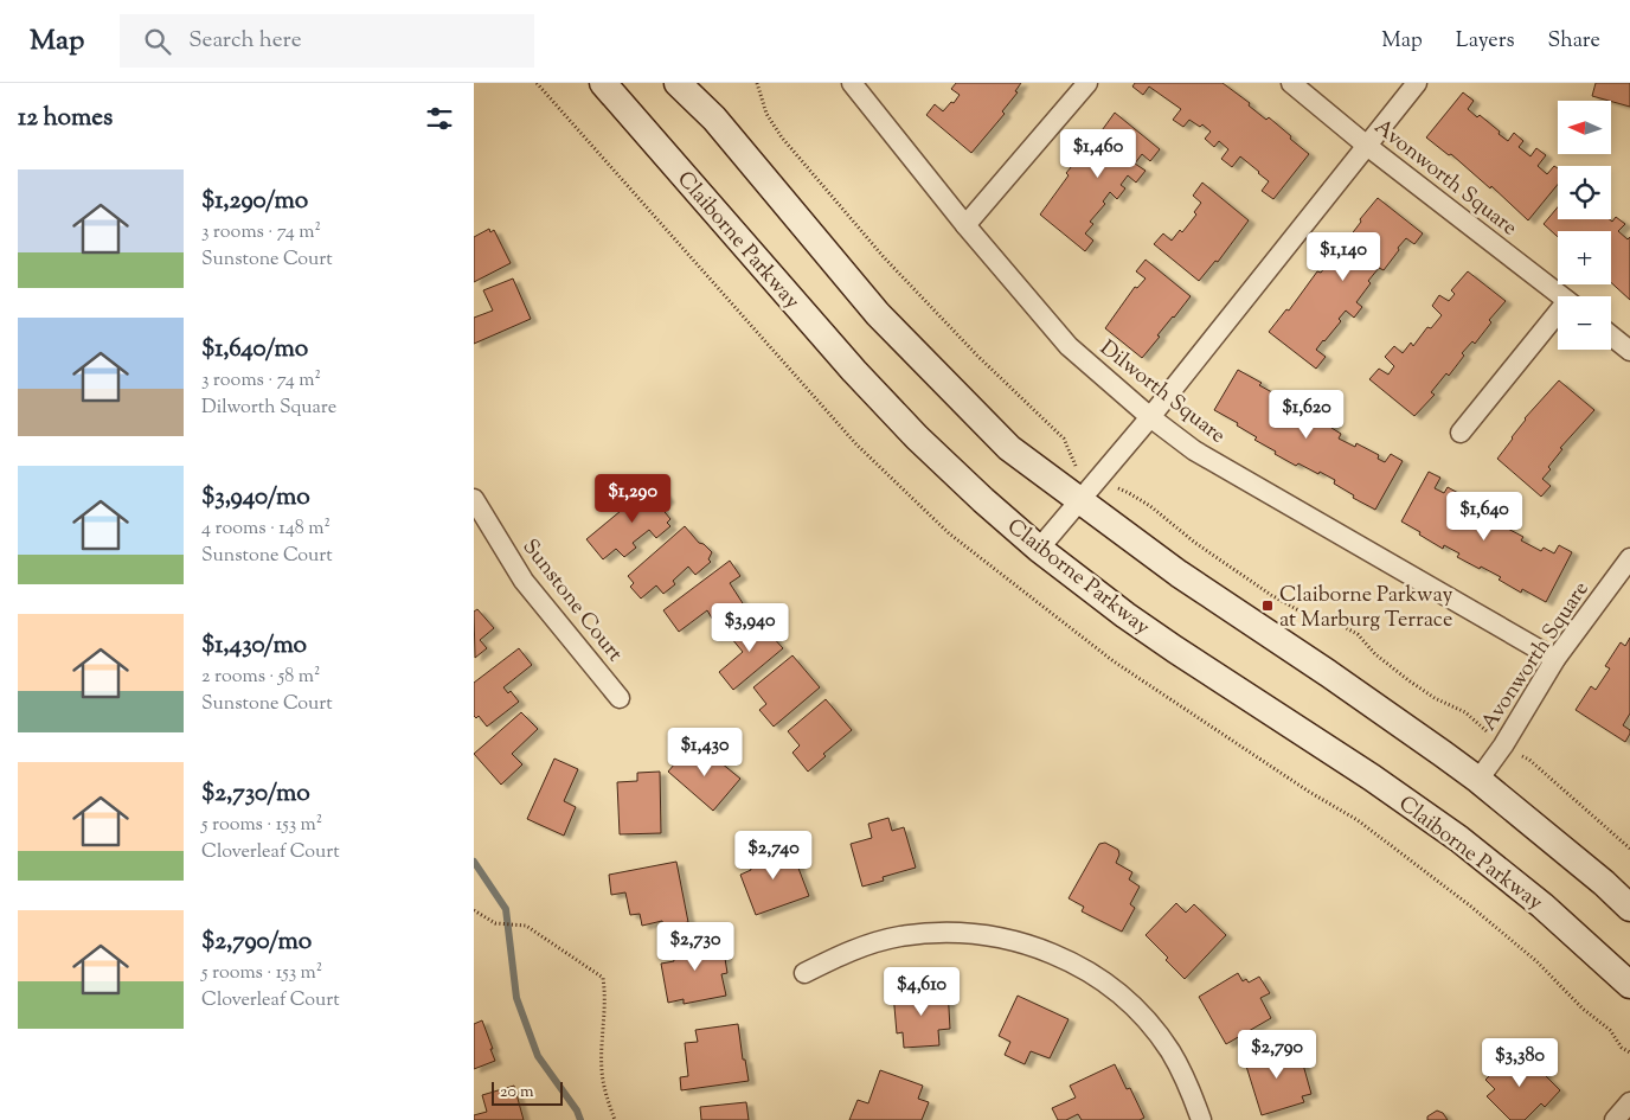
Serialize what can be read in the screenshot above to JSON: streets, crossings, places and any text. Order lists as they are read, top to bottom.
{
  "streets": {
    "main road": ["Claiborne Parkway"],
    "street": ["Avonworth Square", "Dilworth Square", "Sunstone Court"]
  },
  "crossings": [
    ["Avonworth Square", "Dilworth Square"]
  ],
  "places": {
    "transit": ["Claiborne Parkway at Marburg Terrace"]
  },
  "scale_bar": "20 m",
  "north": "left",
  "page": {
    "header": "Map",
    "search": "Search here",
    "nav": ["Map", "Layers", "Share"],
    "heading": "12 homes",
    "map_buttons": ["+", "−"],
    "price": [
      "$1,460",
      "$1,140",
      "$1,620",
      "$1,290",
      "$1,640",
      "$3,940",
      "$1,430",
      "$2,740",
      "$2,730",
      "$4,610",
      "$2,790",
      "$3,380"
    ],
    "list": [
      {
        "name": "$1,290/mo",
        "note": "3 rooms · 74 m² · Sunstone Court"
      },
      {
        "name": "$1,640/mo",
        "note": "3 rooms · 74 m² · Dilworth Square"
      },
      {
        "name": "$3,940/mo",
        "note": "4 rooms · 148 m² · Sunstone Court"
      },
      {
        "name": "$1,430/mo",
        "note": "2 rooms · 58 m² · Sunstone Court"
      },
      {
        "name": "$2,730/mo",
        "note": "5 rooms · 153 m² · Cloverleaf Court"
      },
      {
        "name": "$2,790/mo",
        "note": "5 rooms · 153 m² · Cloverleaf Court"
      }
    ],
    "scale": "20 m"
  }
}
